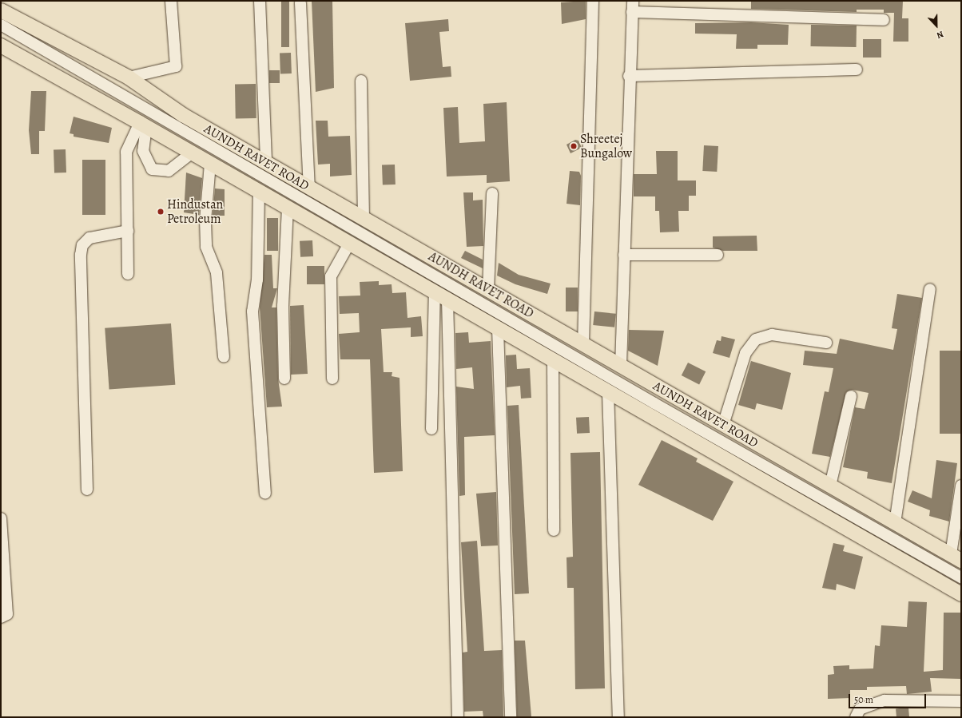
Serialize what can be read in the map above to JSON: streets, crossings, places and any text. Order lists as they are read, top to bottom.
{
  "streets": {
    "main road": ["AUNDH RAVET ROAD"]
  },
  "places": ["Shreetej Bungalow", "Hindustan Petroleum"],
  "scale_bar": "50 m",
  "north": "bottom"
}
